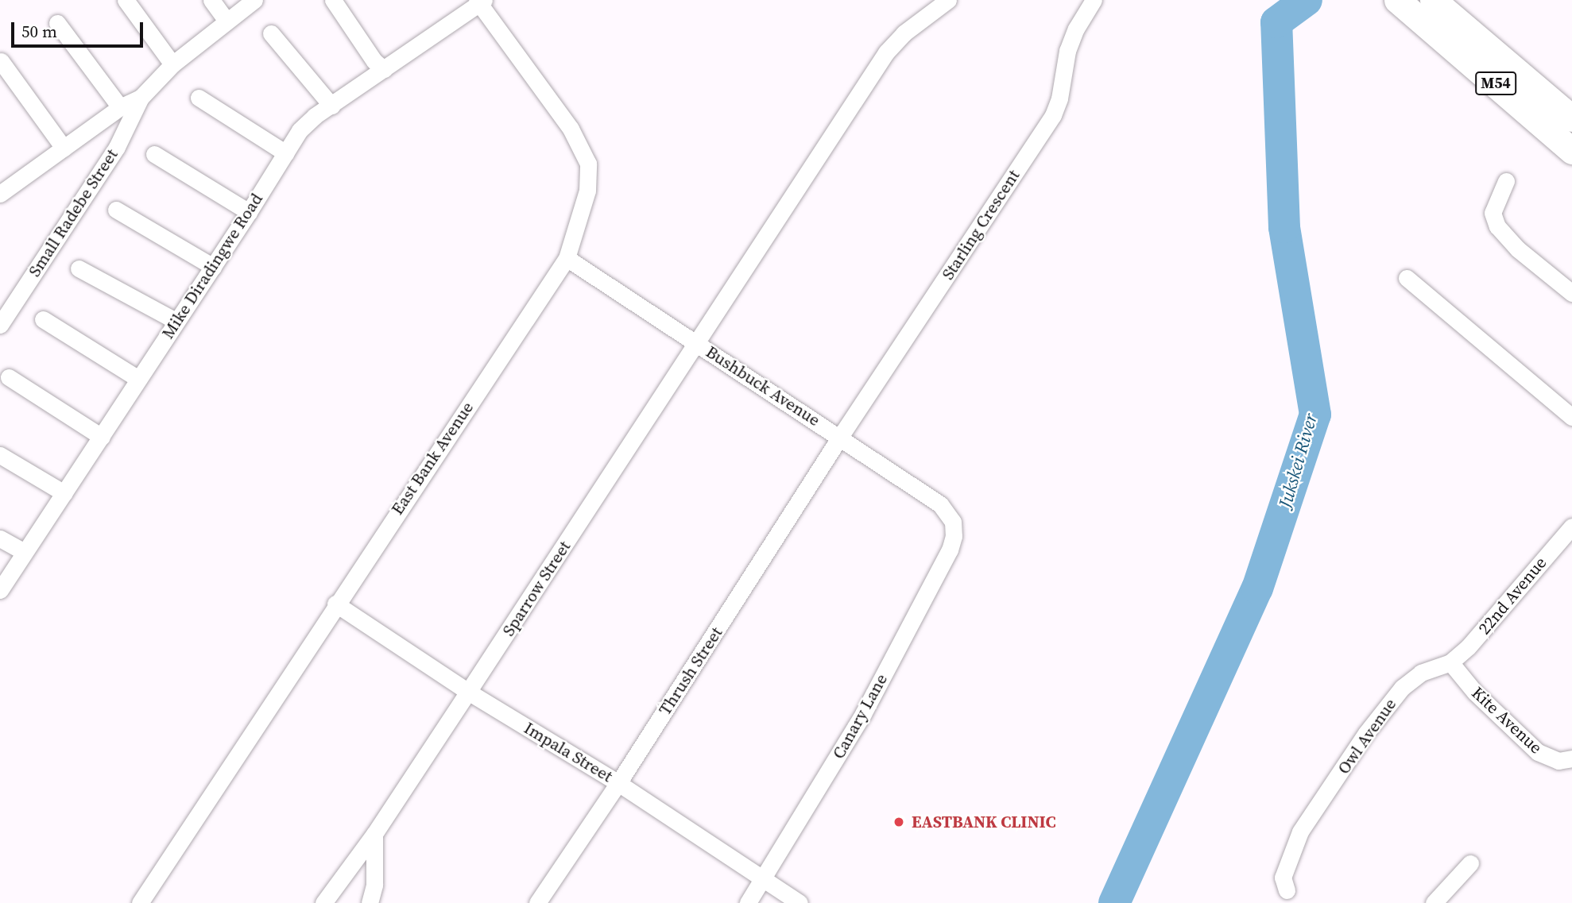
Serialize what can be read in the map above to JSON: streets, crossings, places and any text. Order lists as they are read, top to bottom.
{
  "streets": {
    "main road": ["M54"],
    "street": [
      "Small Radebe Street",
      "Starling Crescent",
      "Mike Diradingwe Road",
      "Bushbuck Avenue",
      "East Bank Avenue",
      "Sparrow Street",
      "22nd Avenue",
      "Thrush Street",
      "Canary Lane",
      "Kite Avenue",
      "Owl Avenue",
      "Impala Street"
    ]
  },
  "crossings": [
    ["Starling Crescent", "Bushbuck Avenue"],
    ["Starling Crescent", "Thrush Street"],
    ["Mike Diradingwe Road", "East Bank Avenue"],
    ["Bushbuck Avenue", "East Bank Avenue"],
    ["Bushbuck Avenue", "Sparrow Street"],
    ["Bushbuck Avenue", "Thrush Street"],
    ["Bushbuck Avenue", "Canary Lane"],
    ["East Bank Avenue", "Impala Street"],
    ["Sparrow Street", "Impala Street"],
    ["22nd Avenue", "Kite Avenue"],
    ["22nd Avenue", "Owl Avenue"],
    ["Thrush Street", "Impala Street"],
    ["Canary Lane", "Impala Street"],
    ["Kite Avenue", "Owl Avenue"]
  ],
  "water": ["Jukskei River"],
  "places": ["EASTBANK CLINIC"],
  "scale_bar": "50 m"
}
